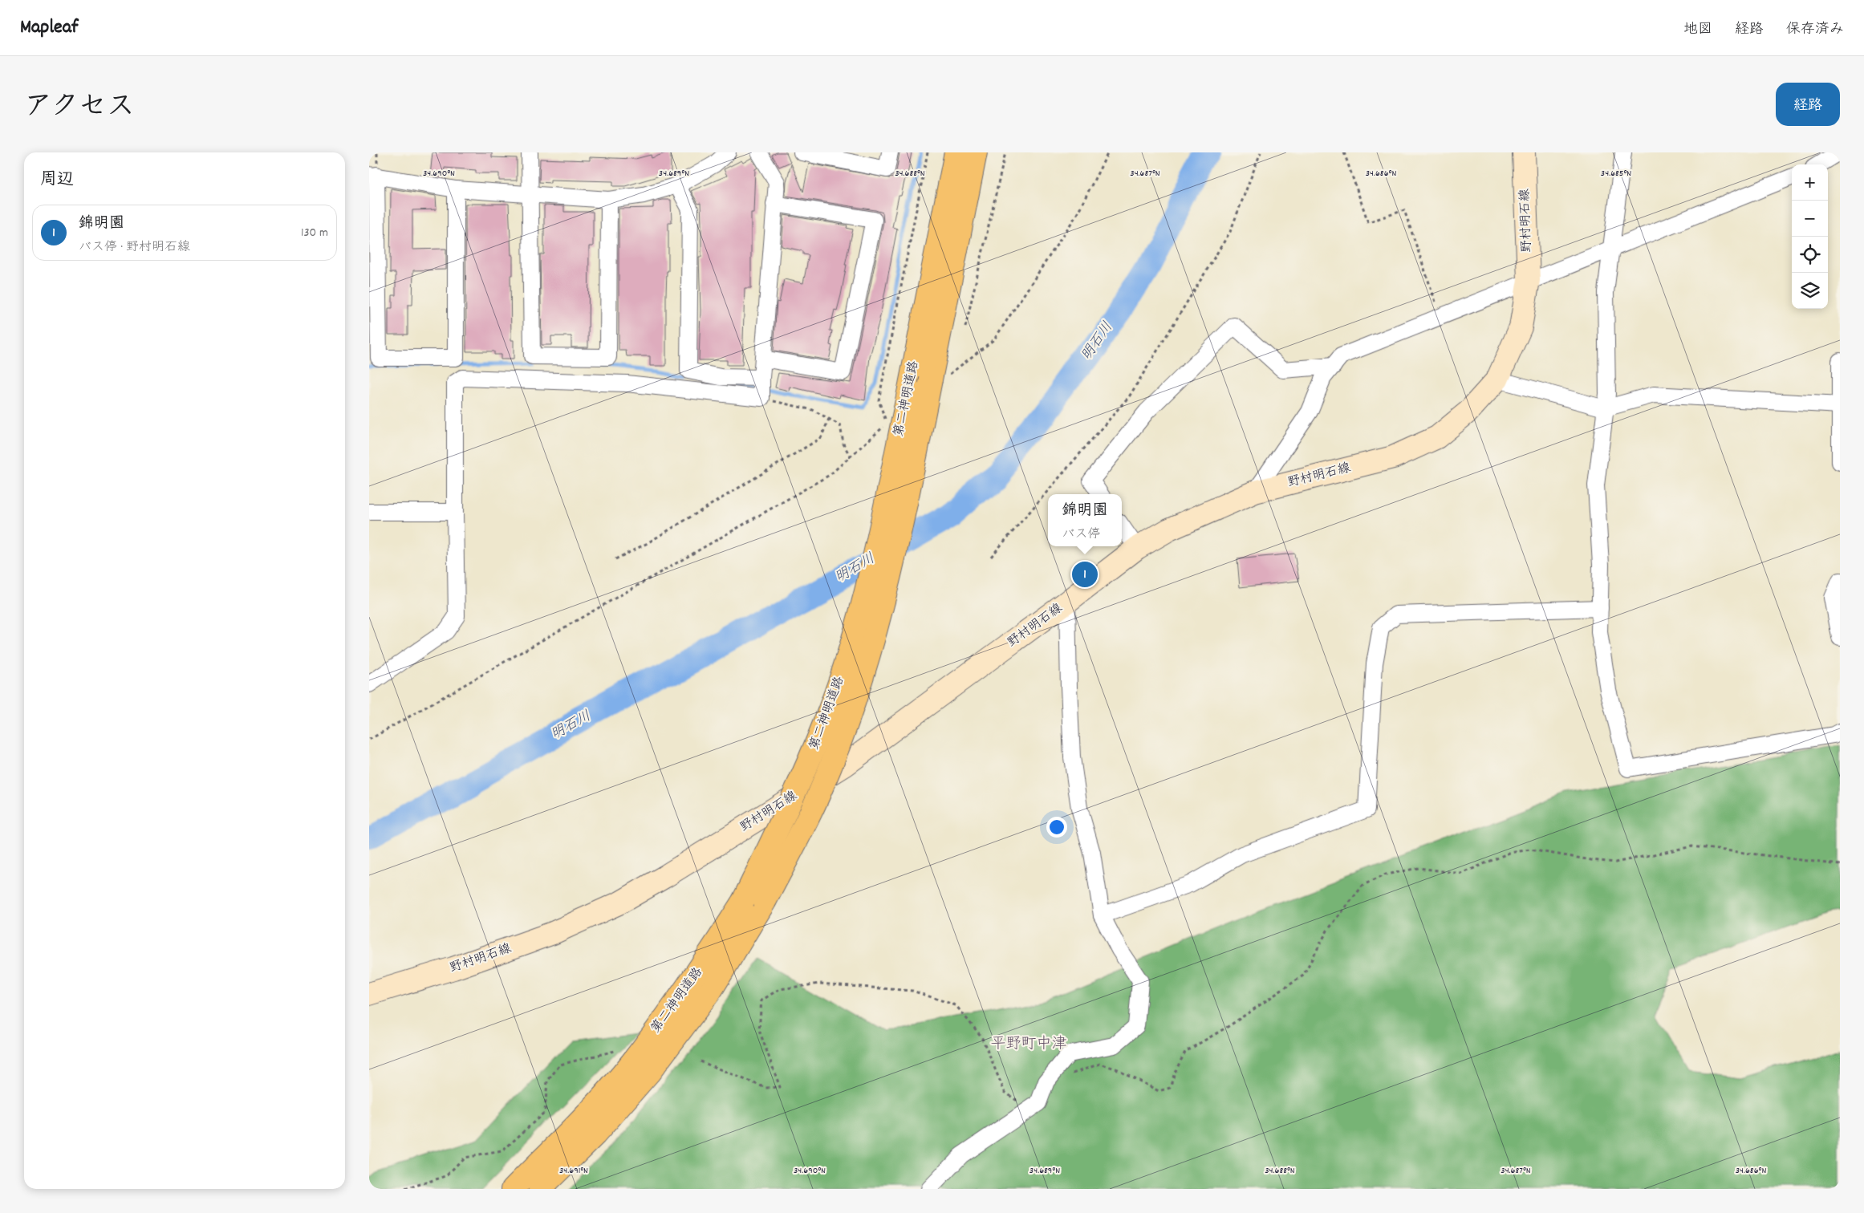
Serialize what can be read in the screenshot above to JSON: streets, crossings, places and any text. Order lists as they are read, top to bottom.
{
  "streets": {
    "highway": ["第二神明道路"],
    "main road": ["野村明石線"]
  },
  "districts": ["平野町中津"],
  "water": ["明石川"],
  "page": {
    "header": "Mapleaf",
    "nav": ["地図", "経路", "保存済み"],
    "title": "アクセス",
    "buttons": "経路",
    "heading": "周辺",
    "map_buttons": ["+", "−"],
    "list": [
      {
        "mark": "1",
        "name": "錦明園",
        "note": "バス停 · 野村明石線",
        "value": "130 m"
      }
    ],
    "popup": ["錦明園", "バス停"],
    "pins": "1"
  },
  "coordinates": [
    "34.690°N",
    "34.689°N",
    "34.688°N",
    "34.687°N",
    "34.686°N",
    "34.685°N",
    "34.691°N"
  ]
}
